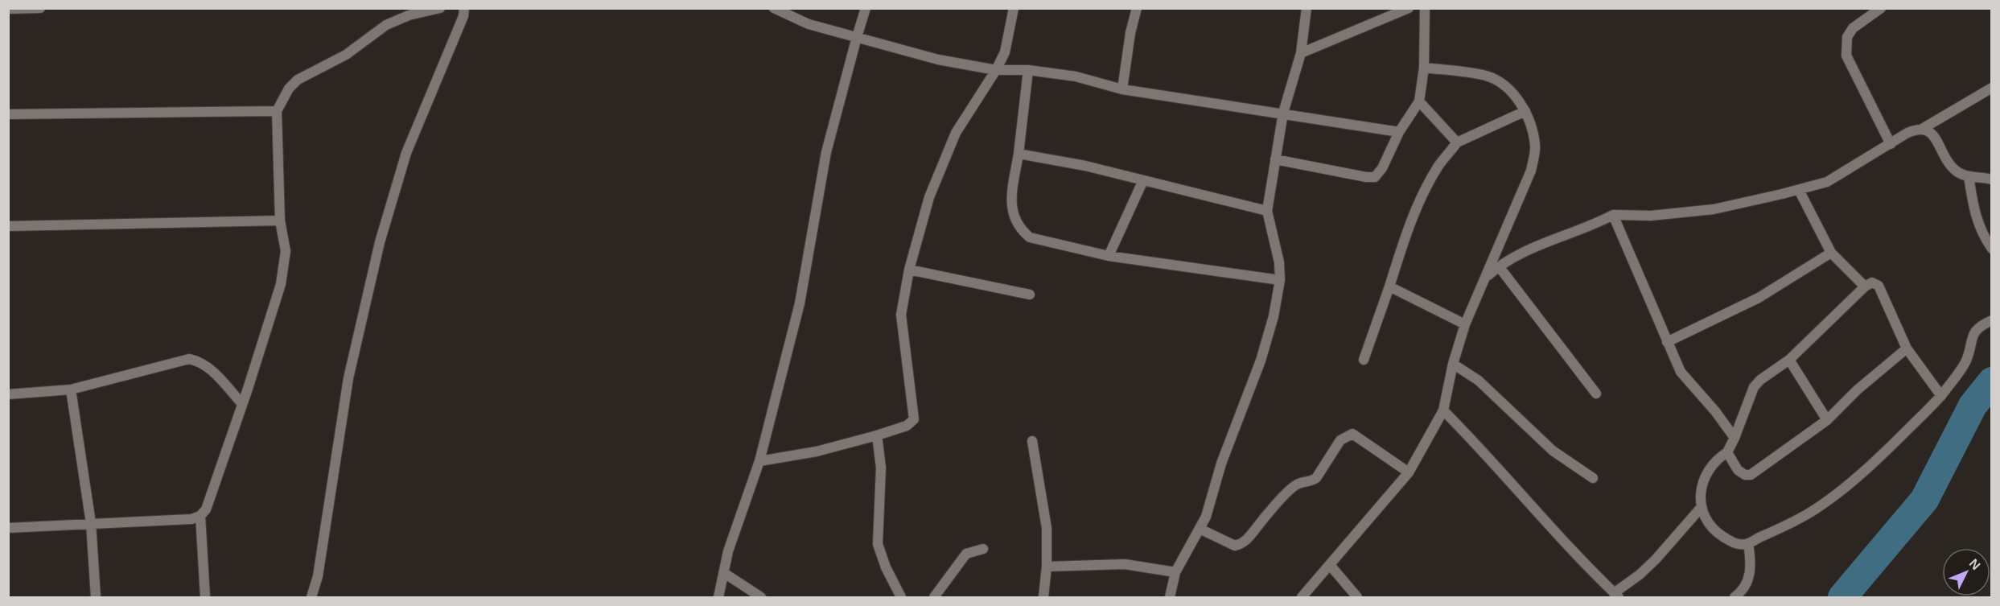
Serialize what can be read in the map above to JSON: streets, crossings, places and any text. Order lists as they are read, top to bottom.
{
  "north": "top right"
}
